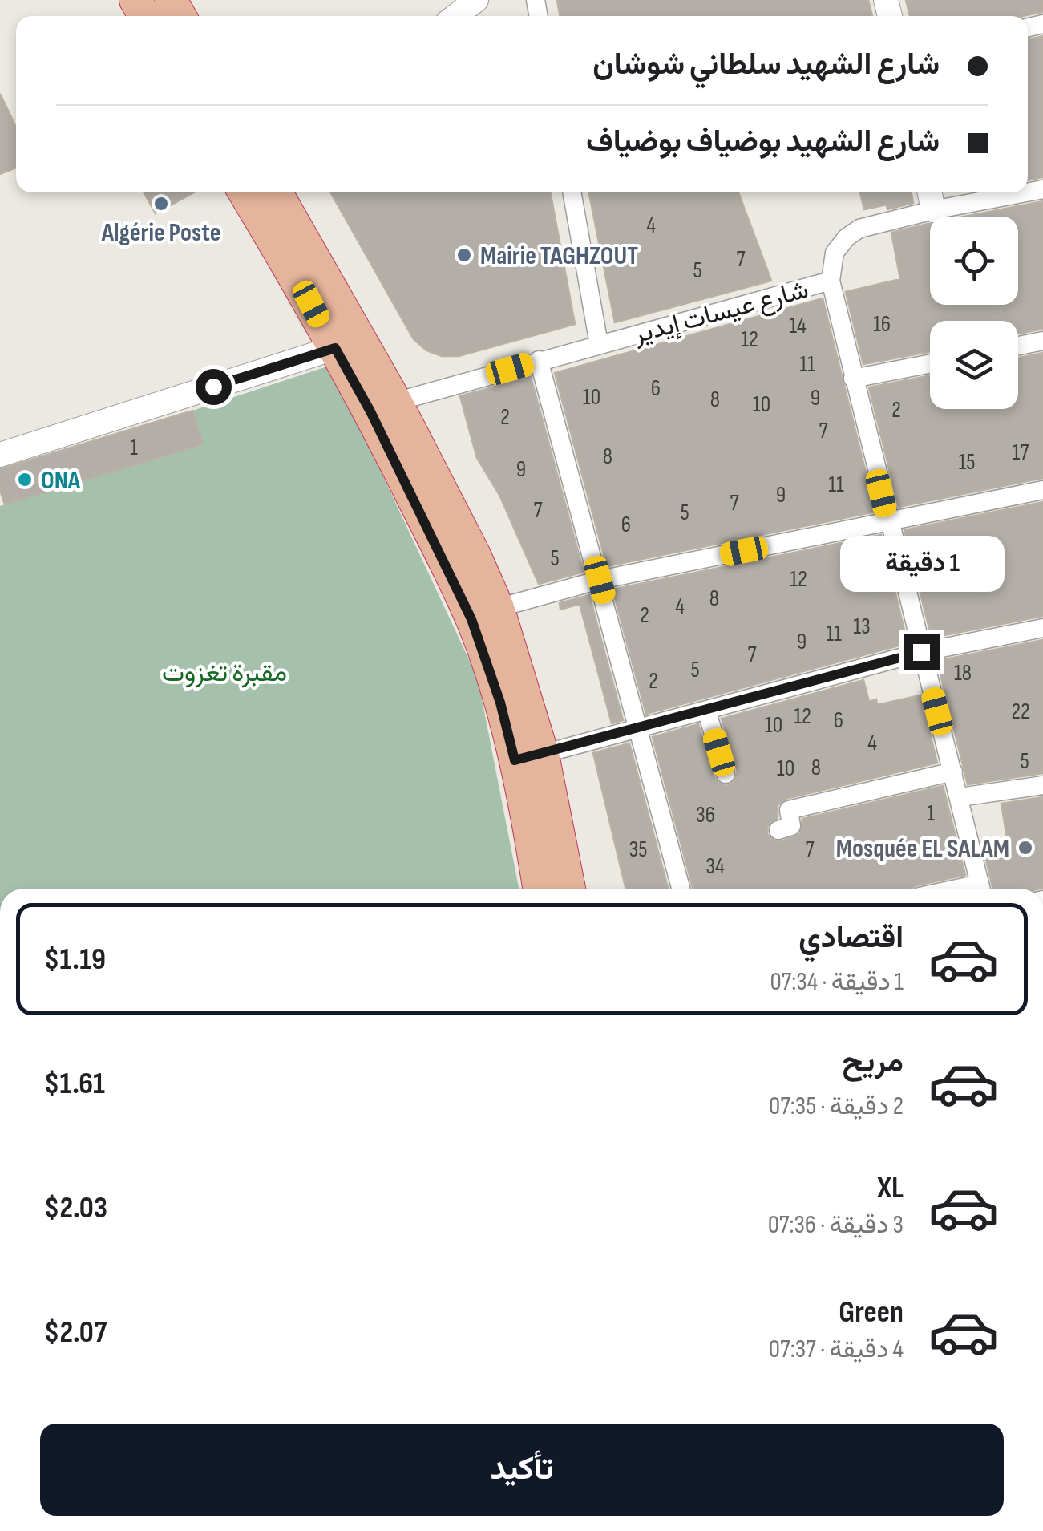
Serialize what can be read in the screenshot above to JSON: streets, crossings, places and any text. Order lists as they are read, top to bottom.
{
  "streets": {
    "street": ["شارع عيسات إيدير"]
  },
  "parks": ["مقبرة تغزوت"],
  "places": [
    "Algérie Poste",
    "Mairie TAGHZOUT",
    "ONA",
    "Mosquée EL SALAM"
  ],
  "house_numbers": [
    "4",
    "7",
    "5",
    "16",
    "14",
    "12",
    "11",
    "6",
    "10",
    "9",
    "8",
    "10",
    "2",
    "2",
    "7",
    "1",
    "17",
    "8",
    "15",
    "9",
    "11",
    "9",
    "7",
    "7",
    "5",
    "6",
    "5",
    "12",
    "8",
    "4",
    "2",
    "13",
    "11",
    "9",
    "7",
    "5",
    "18",
    "2",
    "22",
    "12",
    "6",
    "10",
    "4",
    "5",
    "8",
    "10",
    "1",
    "36",
    "35",
    "7",
    "34"
  ],
  "page": {
    "banner": ["شارع الشهيد سلطاني شوشان", "شارع الشهيد بوضياف بوضياف"],
    "bubble": "1 دقيقة",
    "list": [
      {
        "name": "اقتصادي",
        "note": "1 دقيقة · 07:34",
        "value": "$1.19"
      },
      {
        "name": "مريح",
        "note": "2 دقيقة · 07:35",
        "value": "$1.61"
      },
      {
        "name": "XL",
        "note": "3 دقيقة · 07:36",
        "value": "$2.03"
      },
      {
        "name": "Green",
        "note": "4 دقيقة · 07:37",
        "value": "$2.07"
      }
    ],
    "buttons": "تأكيد"
  }
}
